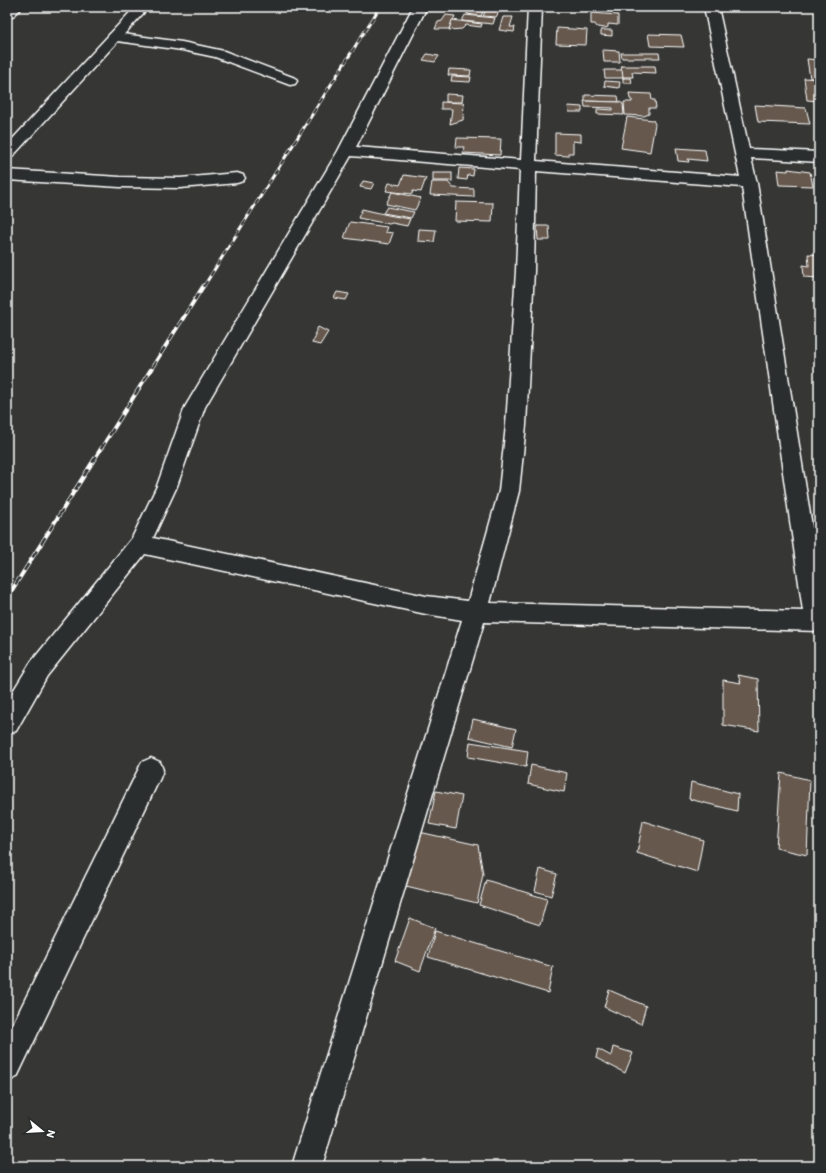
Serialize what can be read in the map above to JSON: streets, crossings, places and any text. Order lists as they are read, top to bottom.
{
  "north": "right"
}
